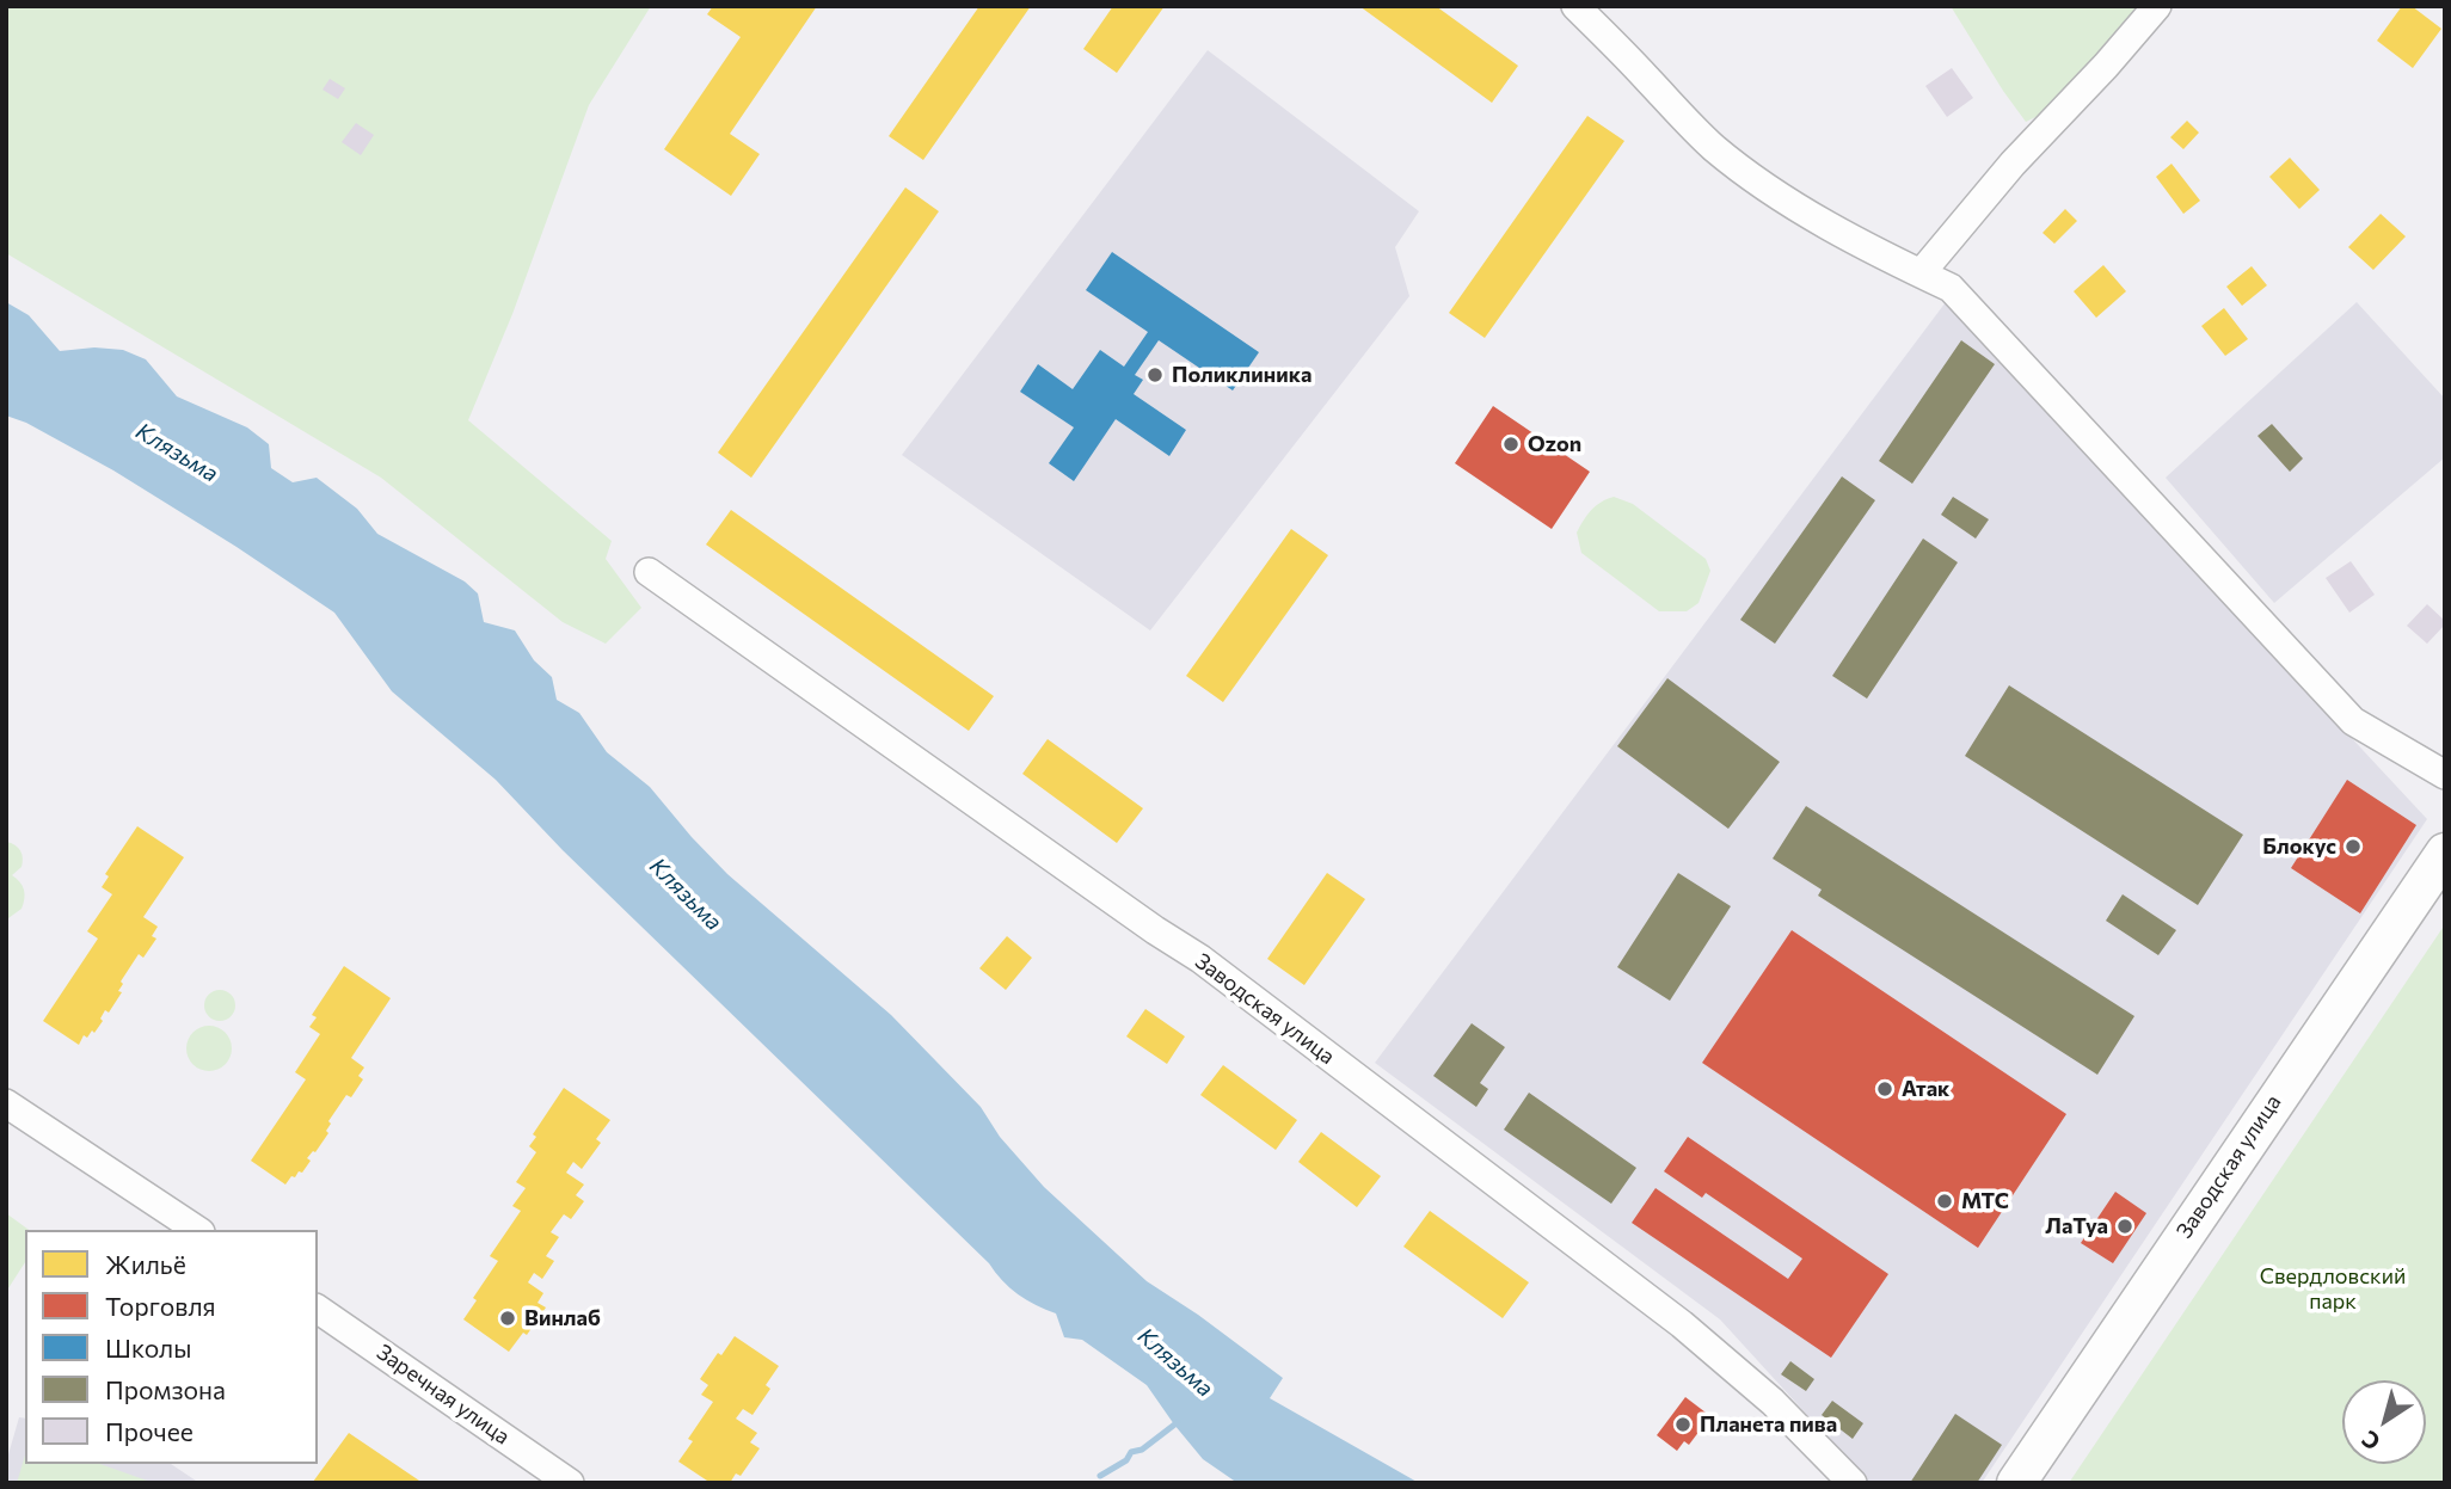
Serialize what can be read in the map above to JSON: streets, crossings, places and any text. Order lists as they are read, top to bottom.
{
  "streets": {
    "street": ["Заводская улица", "Заречная улица"]
  },
  "water": ["Клязьма"],
  "parks": ["Свердловский парк"],
  "places": [
    "Поликлиника",
    "Ozon",
    "Блокус",
    "Атак",
    "МТС",
    "ЛаТуа",
    "Винлаб",
    "Планета пива"
  ],
  "legend": [
    "Жильё",
    "Торговля",
    "Школы",
    "Промзона",
    "Прочее"
  ],
  "north": "bottom left"
}
